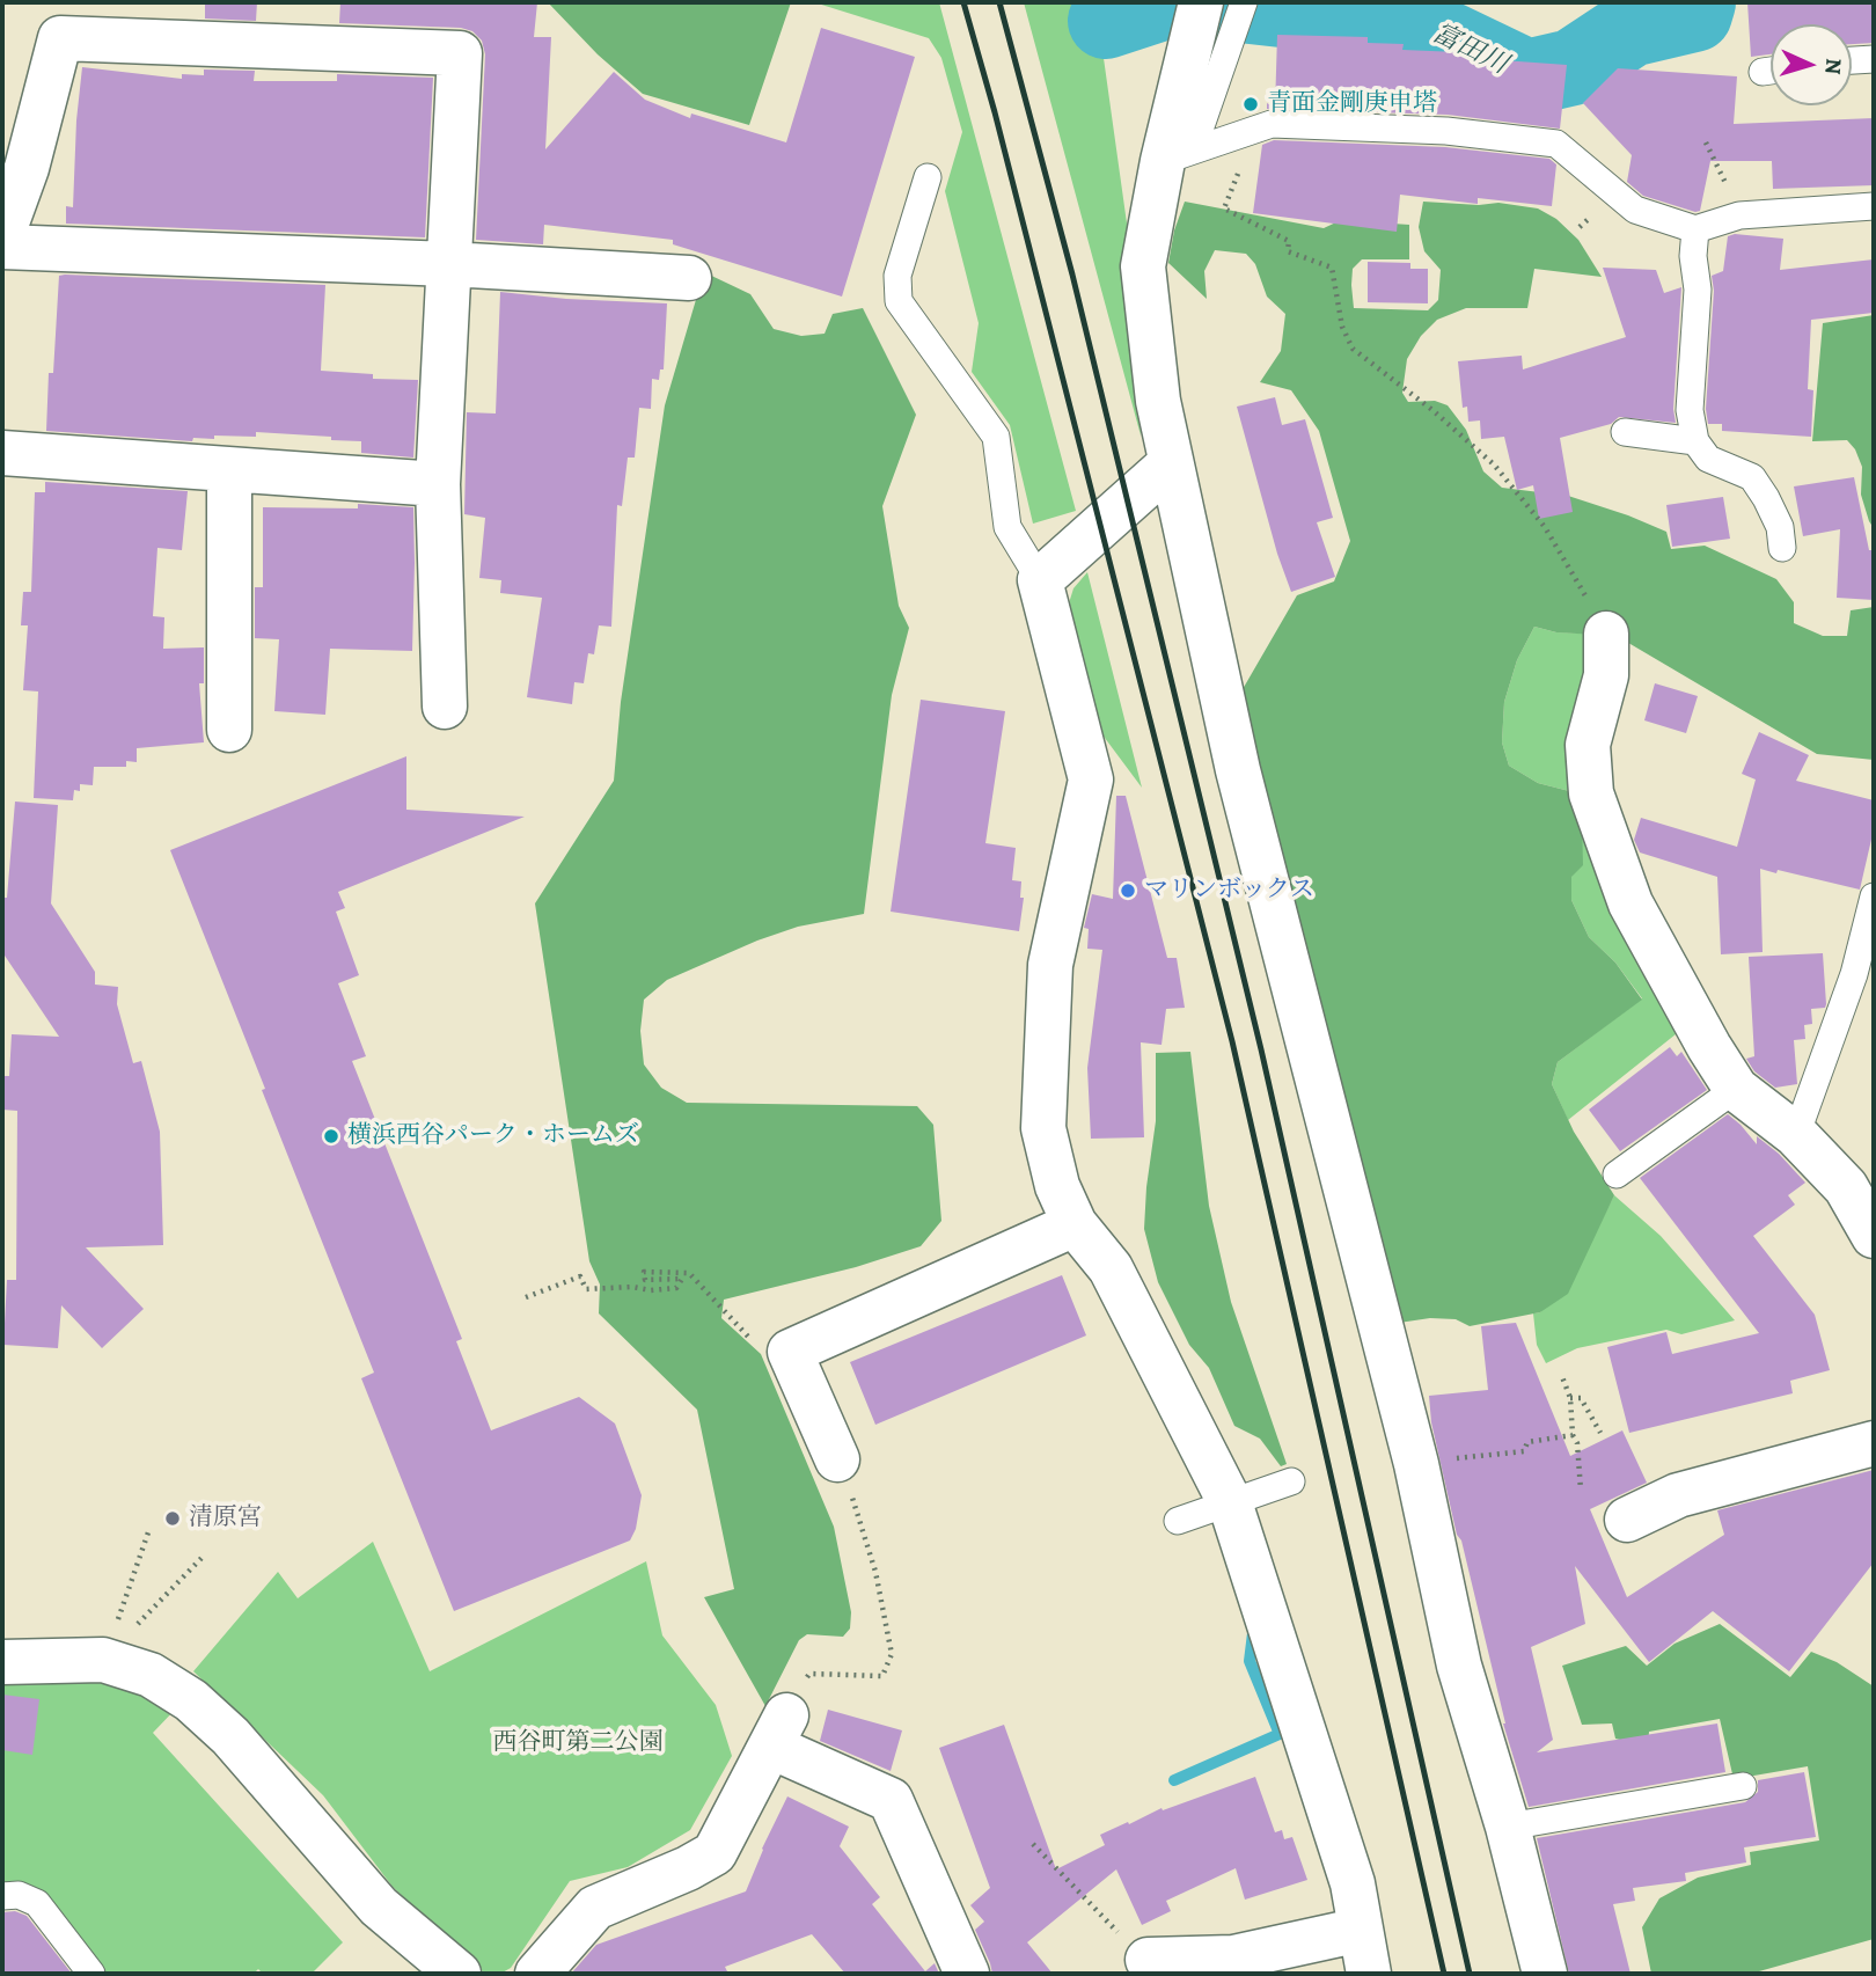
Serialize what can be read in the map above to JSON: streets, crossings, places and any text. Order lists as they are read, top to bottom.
{
  "water": ["富田川"],
  "parks": ["西谷町第二公園"],
  "places": [
    "青面金剛庚申塔",
    "マリンボックス",
    "横浜西谷パーク・ホームズ",
    "清原宮"
  ],
  "north": "right"
}
